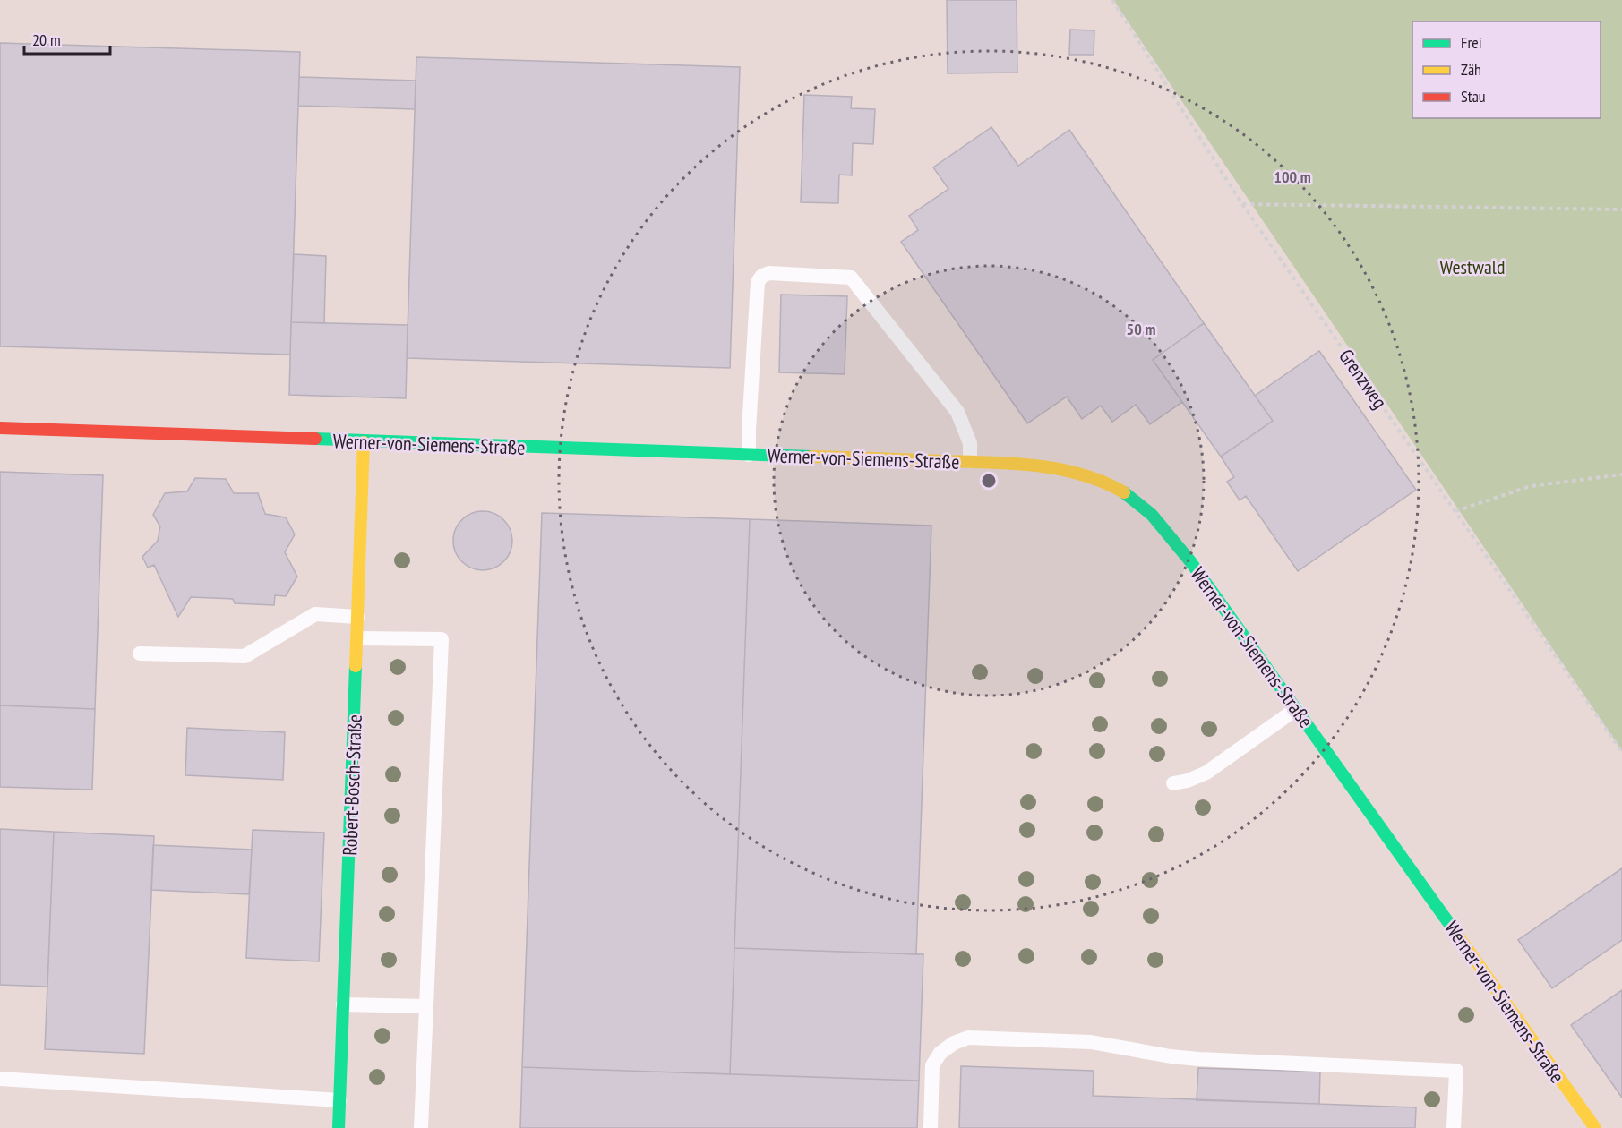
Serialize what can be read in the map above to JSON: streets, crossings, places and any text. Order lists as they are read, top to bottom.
{
  "streets": {
    "street": ["Werner-von-Siemens-Straße", "Robert-Bosch-Straße"],
    "path": ["Grenzweg"]
  },
  "crossings": [
    ["Werner-von-Siemens-Straße", "Robert-Bosch-Straße"]
  ],
  "parks": ["Westwald"],
  "legend": ["Frei", "Zäh", "Stau"],
  "scale_bar": "20 m",
  "rings": ["100 m", "50 m"]
}
